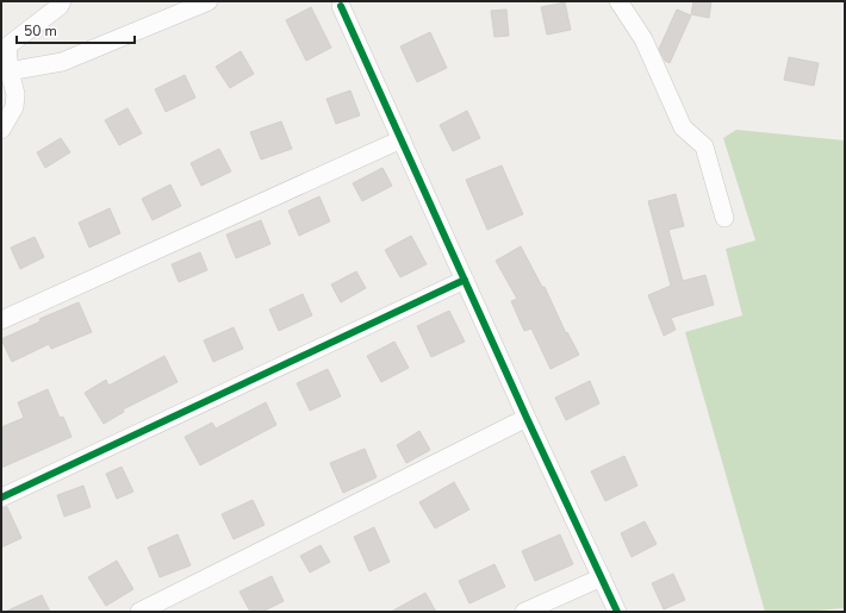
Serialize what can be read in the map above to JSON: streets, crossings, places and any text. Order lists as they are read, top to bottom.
{
  "scale_bar": "50 m"
}
